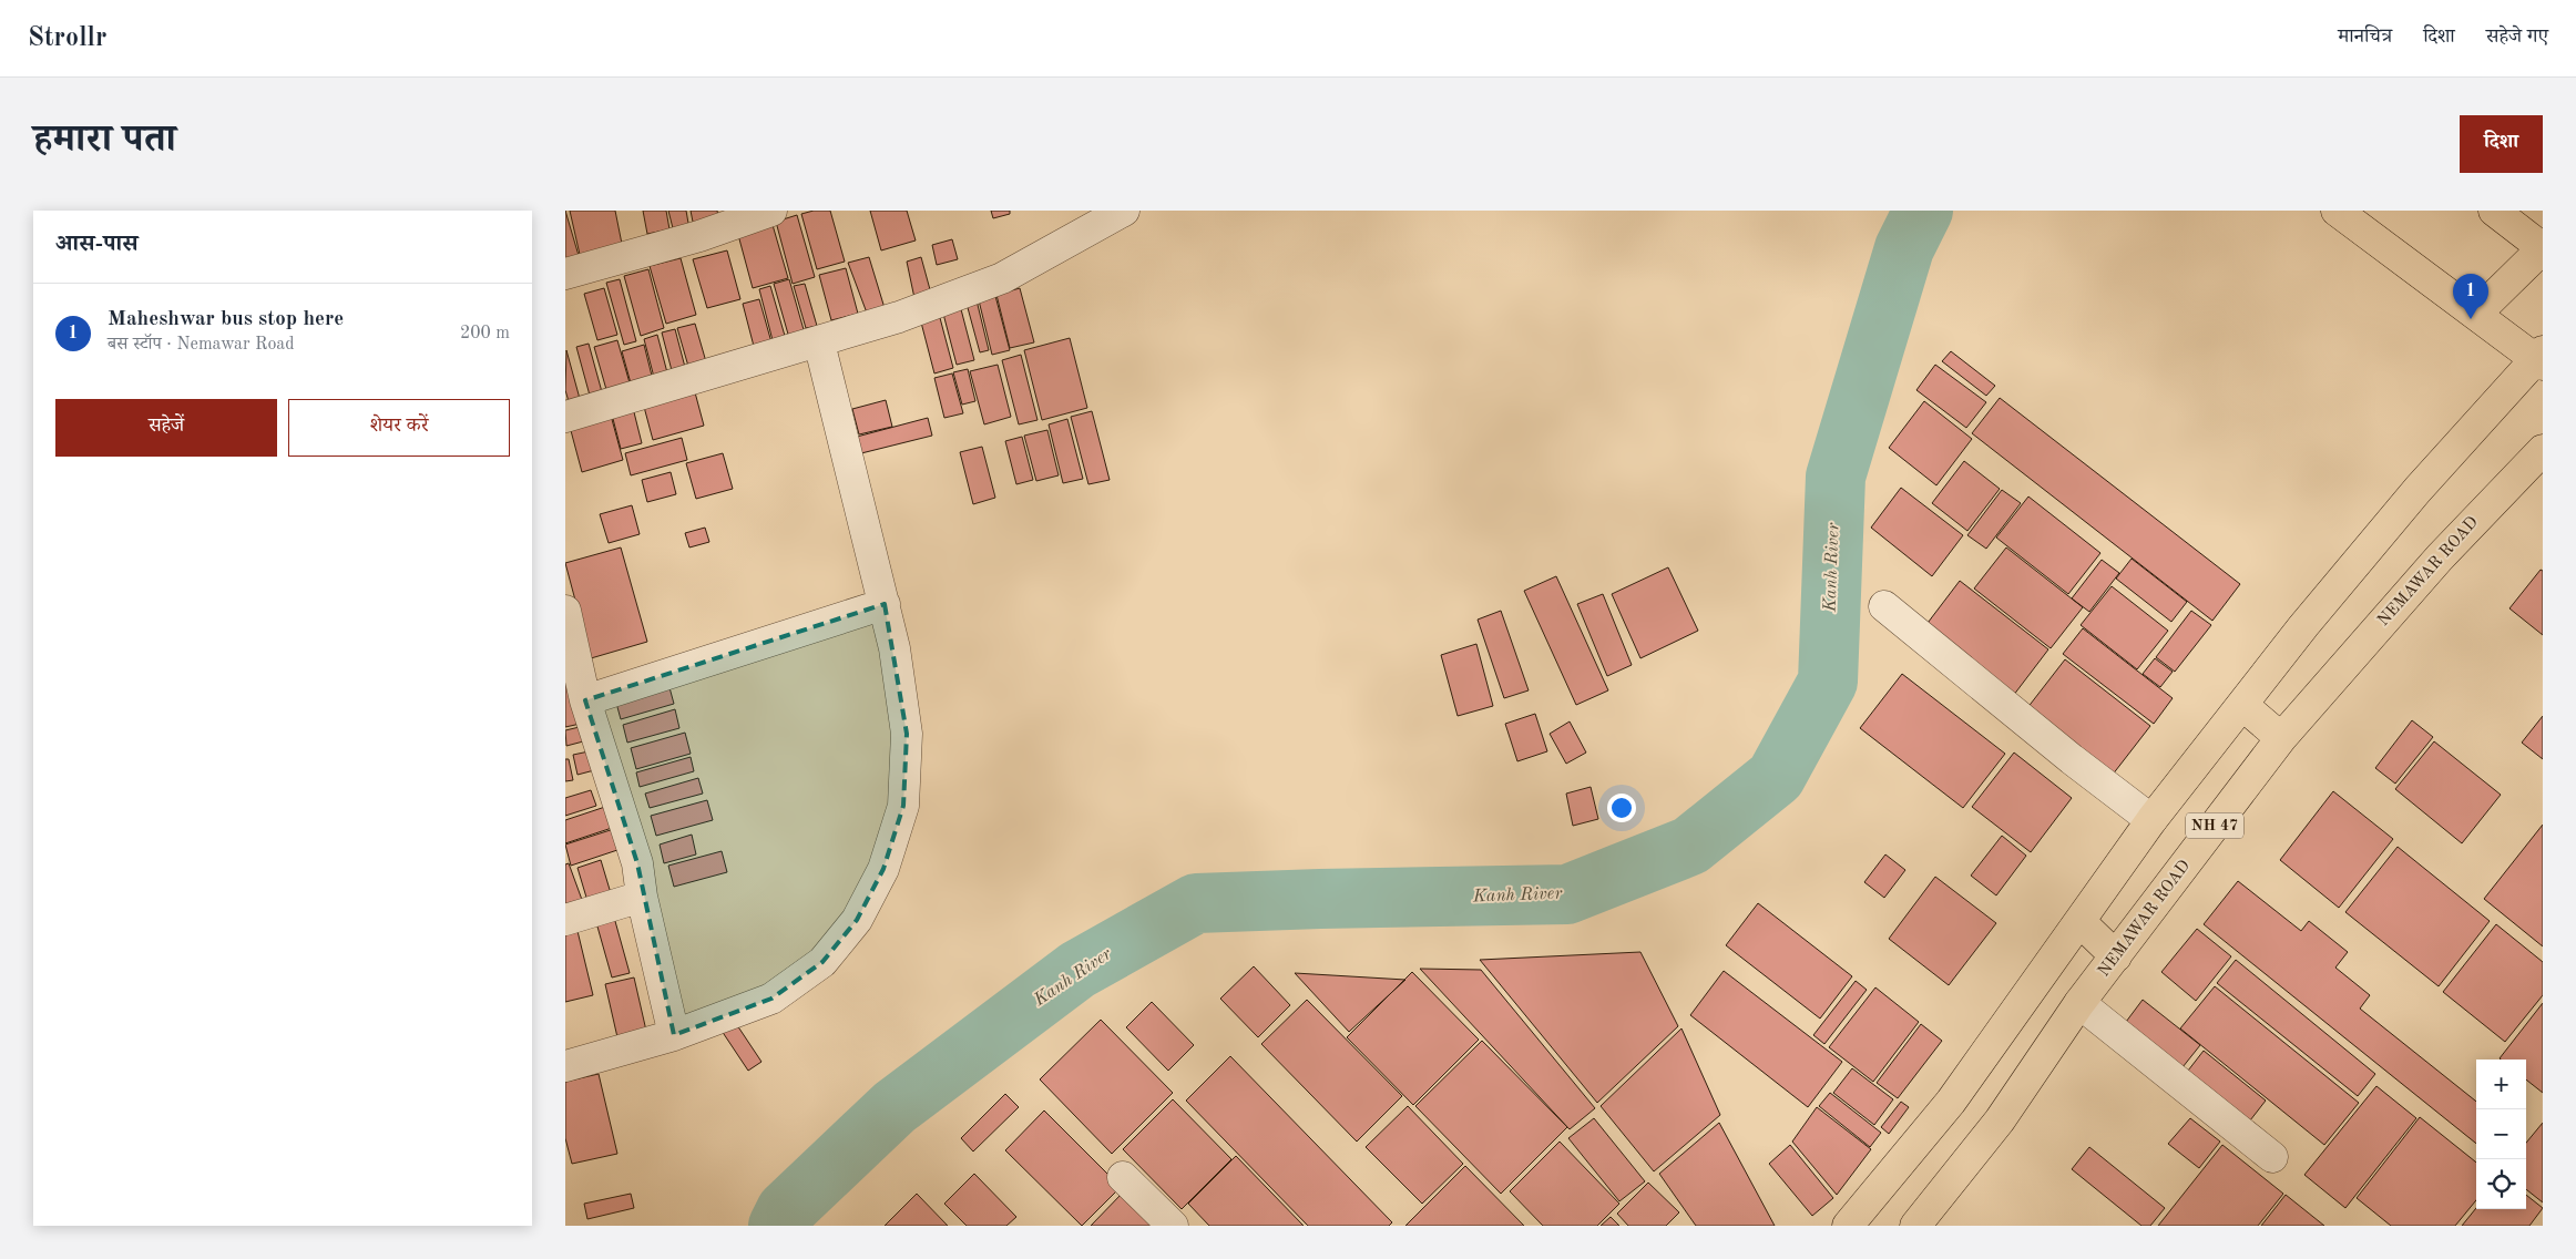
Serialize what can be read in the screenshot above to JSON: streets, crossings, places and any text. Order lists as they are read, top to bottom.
{
  "streets": {
    "main road": ["NEMAWAR ROAD", "NH 47"]
  },
  "water": ["Kanh River"],
  "page": {
    "header": "Strollr",
    "nav": ["मानचित्र", "दिशा", "सहेजे गए"],
    "title": "हमारा पता",
    "buttons": [
      "दिशा",
      ["सहेजें", "शेयर करें"]
    ],
    "heading": "आस-पास",
    "pins": "1",
    "list": [
      {
        "mark": "1",
        "name": "Maheshwar bus stop here",
        "note": "बस स्टॉप · Nemawar Road",
        "value": "200 m"
      }
    ],
    "map_buttons": ["+", "−"]
  }
}
